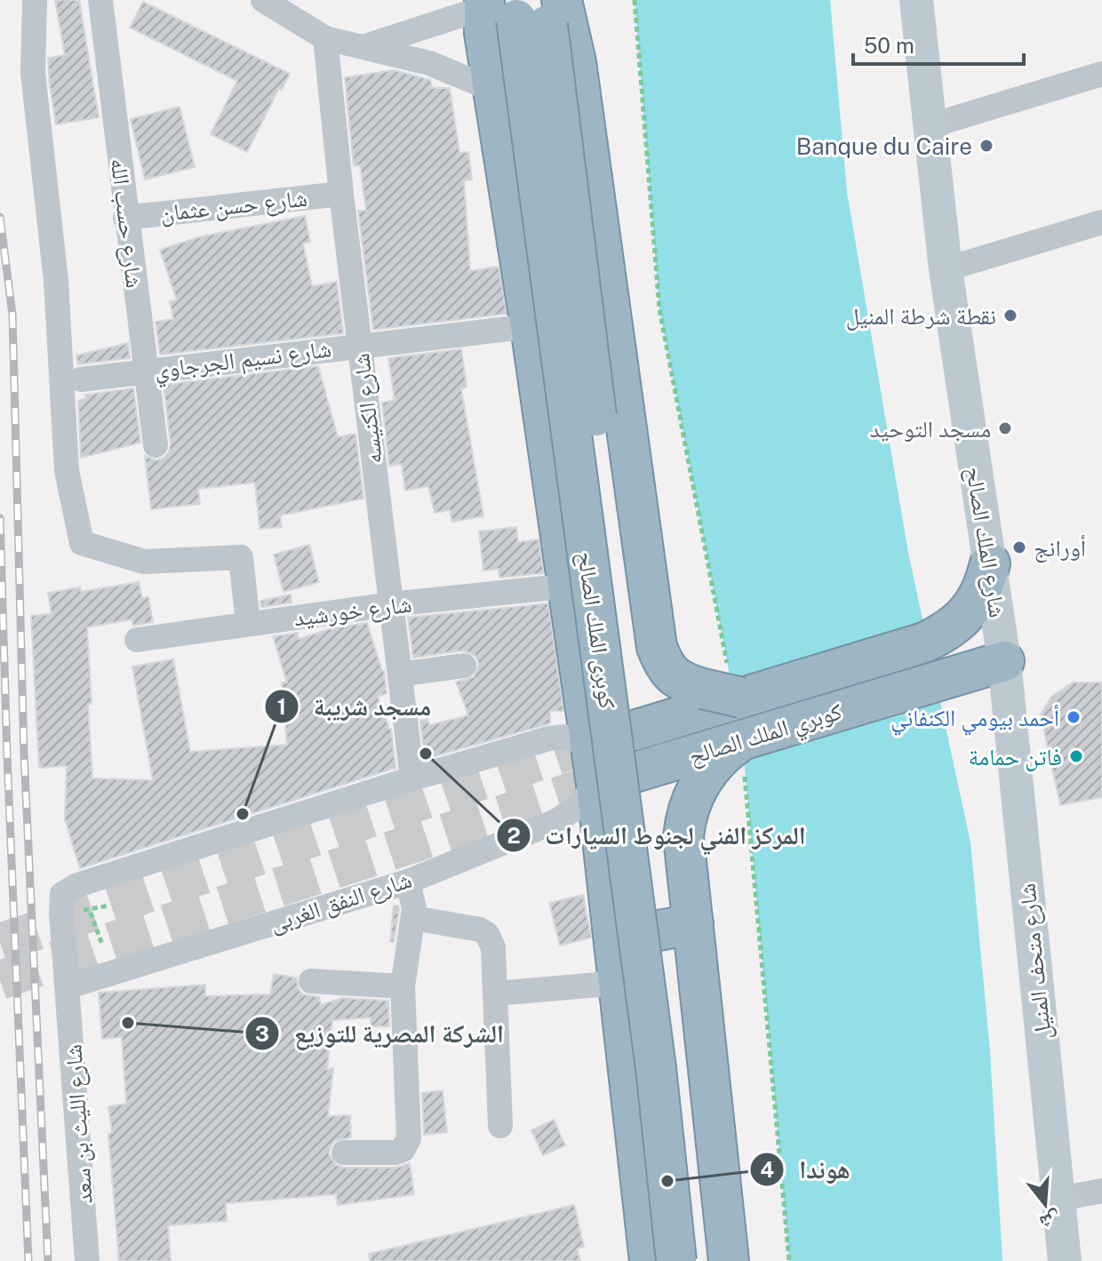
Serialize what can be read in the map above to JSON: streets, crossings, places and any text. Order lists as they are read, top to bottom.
{
  "streets": {
    "highway": ["كوبرى الملك الصالح", "كوبري الملك الصالح"],
    "main road": ["شارع الملك الصالح", "شارع متحف المنيل"],
    "street": [
      "شارع حسن عثمان",
      "شارع حسب الله",
      "شارع نسيم الجرجاوي",
      "شارع الكنيسه",
      "شارع خورشيد",
      "شارع النفق الغربى",
      "شارع الليث بن سعد"
    ]
  },
  "crossings": [
    ["شارع حسن عثمان", "شارع حسب الله"],
    ["شارع حسن عثمان", "شارع الكنيسه"],
    ["شارع حسب الله", "شارع نسيم الجرجاوي"],
    ["شارع نسيم الجرجاوي", "شارع الكنيسه"],
    ["شارع الكنيسه", "شارع خورشيد"],
    ["شارع الكنيسه", "شارع الليث بن سعد"],
    ["شارع الملك الصالح", "كوبري الملك الصالح"],
    ["شارع الملك الصالح", "شارع متحف المنيل"],
    ["كوبري الملك الصالح", "شارع النفق الغربى"],
    ["كوبري الملك الصالح", "شارع متحف المنيل"],
    ["شارع النفق الغربى", "شارع الليث بن سعد"]
  ],
  "places": [
    "Banque du Caire",
    "نقطة شرطة المنيل",
    "مسجد التوحيد",
    "أورانج",
    "أحمد بيومي الكنفاني",
    "المركز الفني لجنوط السيارات",
    "فاتن حمامة",
    "مسجد شريبة",
    "الشركة المصرية للتوزيع",
    "هوندا"
  ],
  "scale_bar": "50 m",
  "north": "bottom"
}
